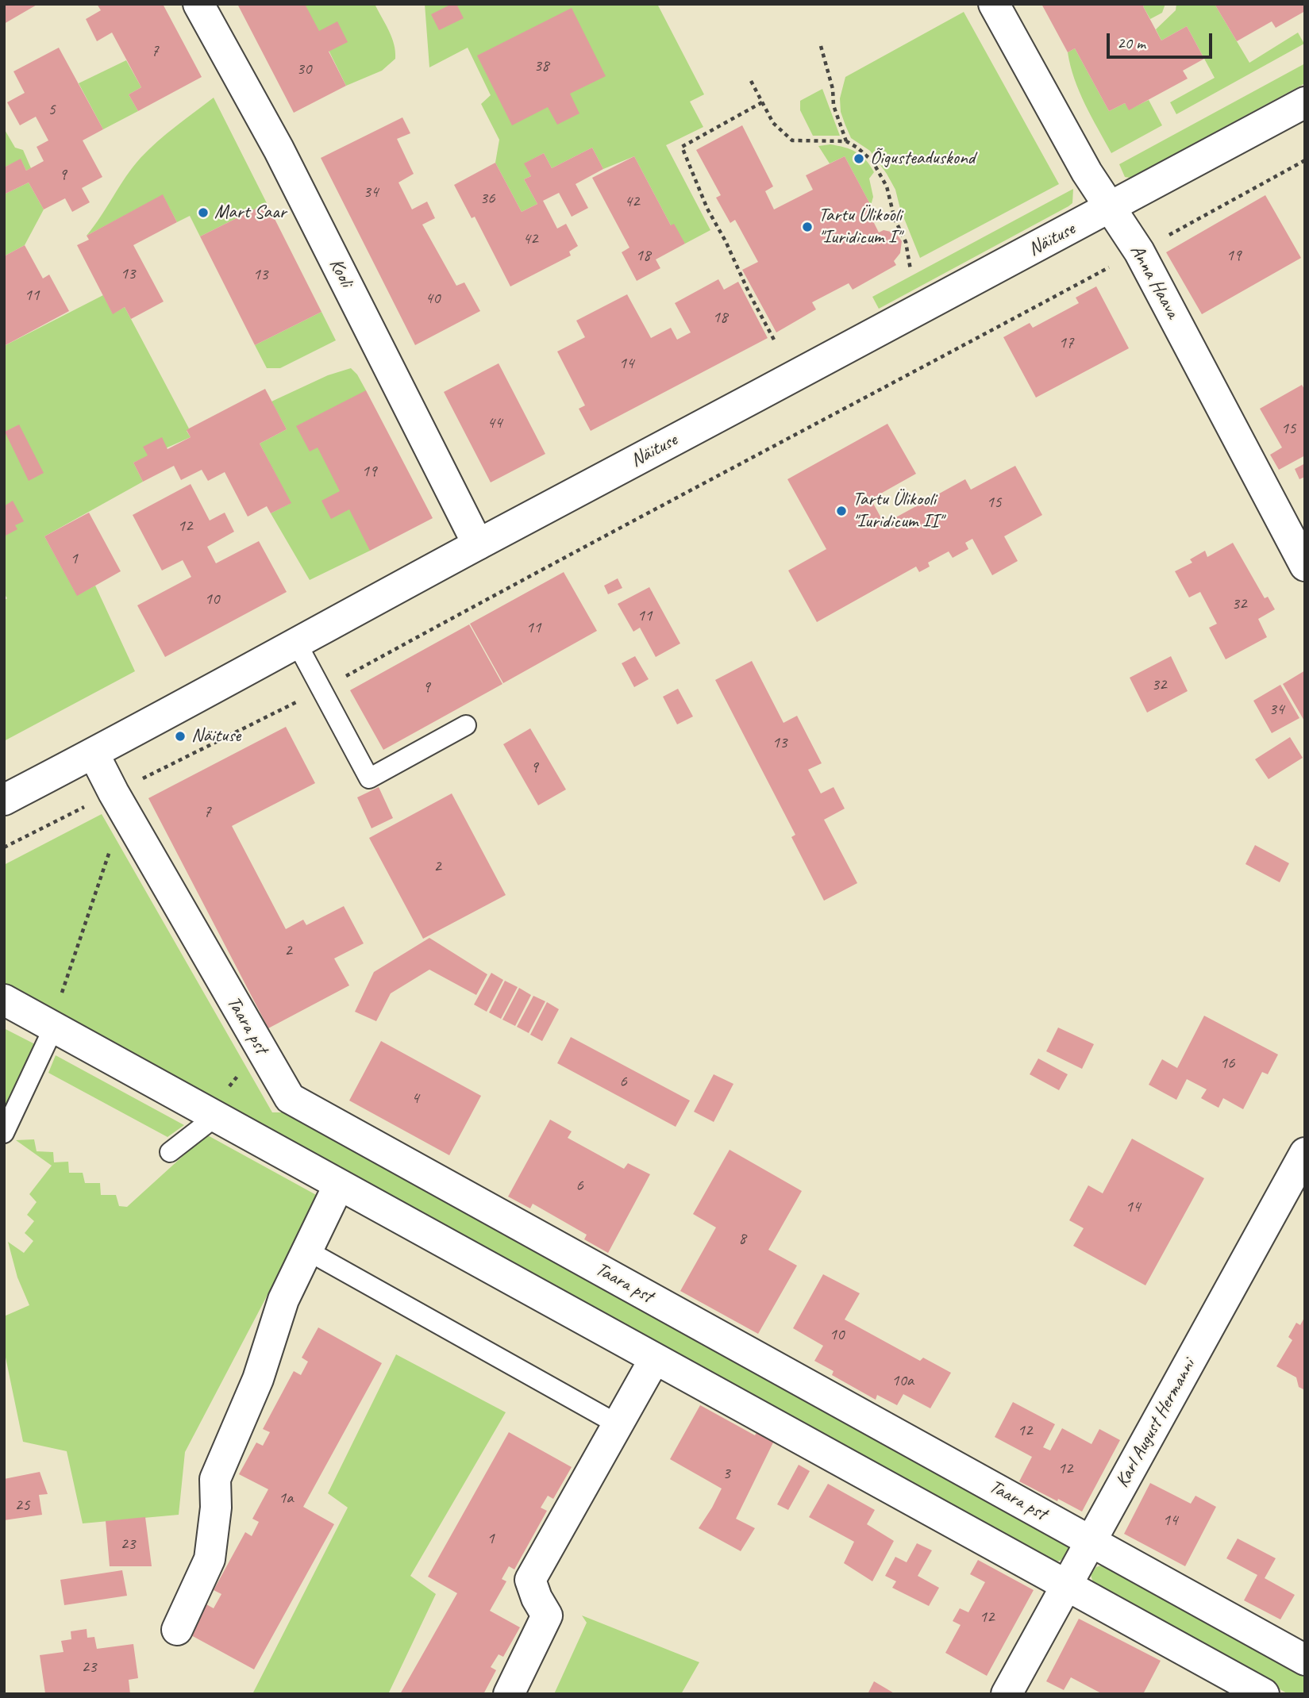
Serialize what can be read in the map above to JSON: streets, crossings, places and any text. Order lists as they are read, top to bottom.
{
  "streets": {
    "street": [
      "Näituse",
      "Kooli",
      "Anna Haava",
      "Taara pst",
      "Karl August Hermanni"
    ]
  },
  "crossings": [
    ["Näituse", "Kooli"],
    ["Näituse", "Anna Haava"],
    ["Näituse", "Taara pst"],
    ["Taara pst", "Karl August Hermanni"]
  ],
  "places": [
    "Õigusteaduskond",
    "Mart Saar",
    "Tartu Ülikooli \"Iuridicum I\"",
    "Tartu Ülikooli \"Iuridicum II\"",
    "Näituse"
  ],
  "house_numbers": [
    "7",
    "38",
    "30",
    "5",
    "9",
    "34",
    "36",
    "42",
    "42",
    "18",
    "19",
    "13",
    "13",
    "11",
    "40",
    "18",
    "17",
    "14",
    "44",
    "15",
    "19",
    "15",
    "12",
    "1",
    "10",
    "32",
    "11",
    "11",
    "32",
    "9",
    "34",
    "13",
    "9",
    "7",
    "2",
    "2",
    "16",
    "6",
    "4",
    "6",
    "14",
    "8",
    "10",
    "10a",
    "12",
    "12",
    "3",
    "1a",
    "25",
    "14",
    "1",
    "23",
    "12",
    "23"
  ],
  "scale_bar": "20 m"
}
